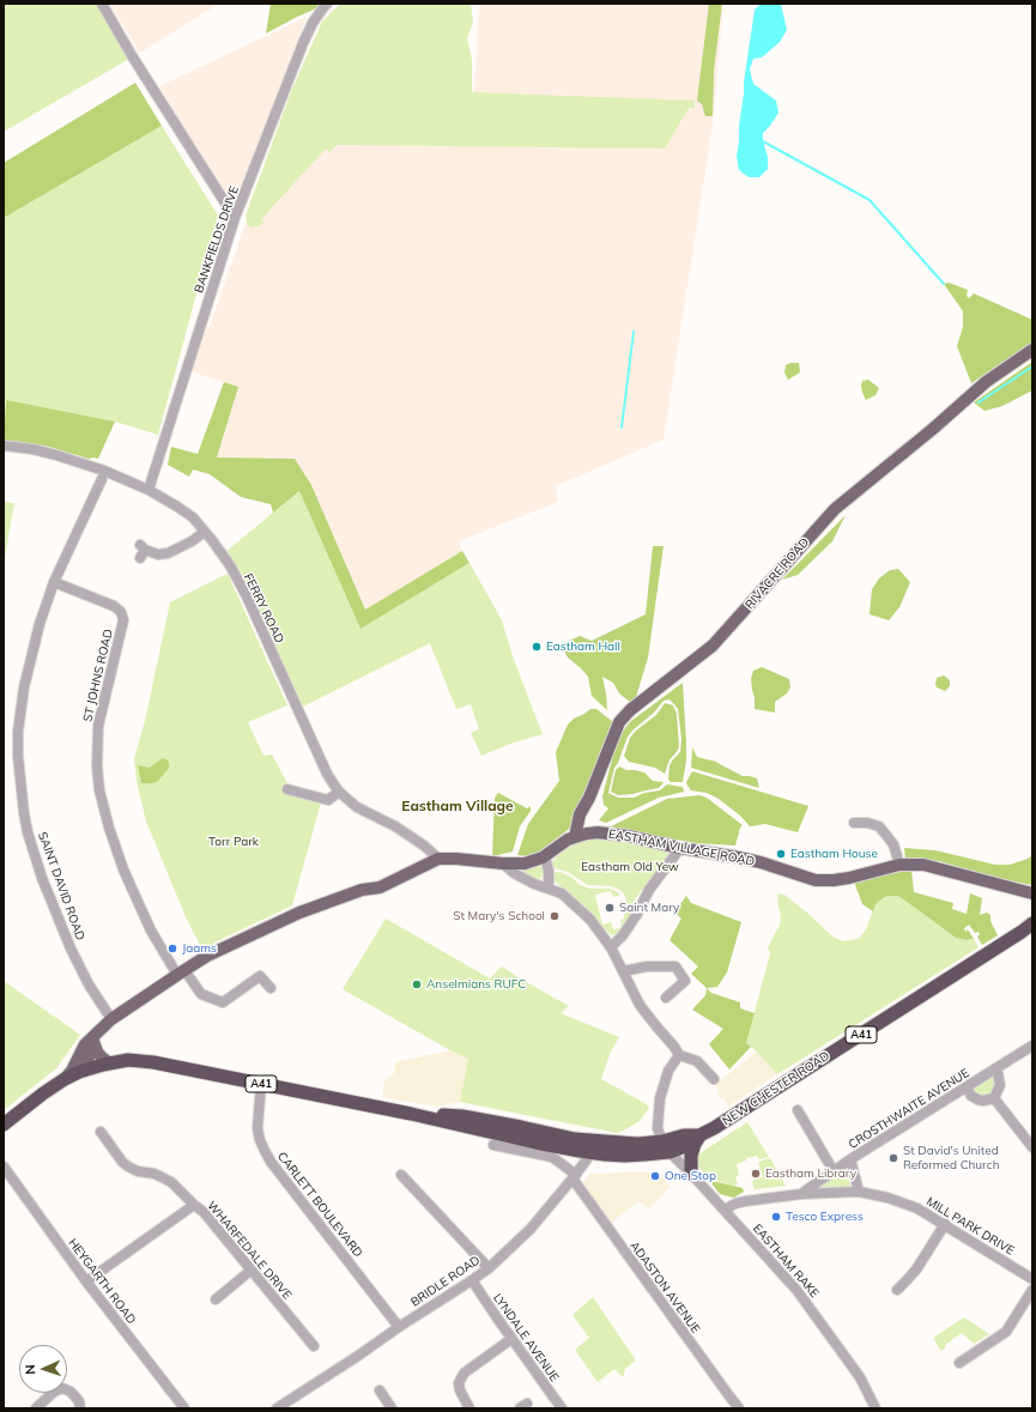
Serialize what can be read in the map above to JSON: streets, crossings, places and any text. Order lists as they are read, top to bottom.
{
  "streets": {
    "highway": ["A41", "NEW CHESTER ROAD"],
    "main road": ["RIVACRE ROAD", "EASTHAM VILLAGE ROAD"],
    "street": [
      "BANKFIELDS DRIVE",
      "FERRY ROAD",
      "ST JOHNS ROAD",
      "SAINT DAVID ROAD",
      "CROSTHWAITE AVENUE",
      "CARLETT BOULEVARD",
      "MILL PARK DRIVE",
      "WHARFEDALE DRIVE",
      "EASTHAM RAKE",
      "HEYGARTH ROAD",
      "BRIDLE ROAD",
      "ADASTON AVENUE",
      "LYNDALE AVENUE"
    ]
  },
  "crossings": [
    ["BANKFIELDS DRIVE", "FERRY ROAD"],
    ["RIVACRE ROAD", "EASTHAM VILLAGE ROAD"],
    ["FERRY ROAD", "EASTHAM VILLAGE ROAD"],
    ["ST JOHNS ROAD", "EASTHAM VILLAGE ROAD"],
    ["ST JOHNS ROAD", "SAINT DAVID ROAD"],
    ["EASTHAM VILLAGE ROAD", "SAINT DAVID ROAD"],
    ["EASTHAM VILLAGE ROAD", "NEW CHESTER ROAD"],
    ["NEW CHESTER ROAD", "CARLETT BOULEVARD"],
    ["NEW CHESTER ROAD", "EASTHAM RAKE"],
    ["NEW CHESTER ROAD", "BRIDLE ROAD"],
    ["CROSTHWAITE AVENUE", "MILL PARK DRIVE"],
    ["CARLETT BOULEVARD", "BRIDLE ROAD"],
    ["MILL PARK DRIVE", "EASTHAM RAKE"],
    ["WHARFEDALE DRIVE", "HEYGARTH ROAD"],
    ["BRIDLE ROAD", "ADASTON AVENUE"],
    ["BRIDLE ROAD", "LYNDALE AVENUE"]
  ],
  "districts": ["Eastham Village"],
  "parks": ["Torr Park", "Eastham Old Yew"],
  "places": [
    "Eastham Hall",
    "Eastham House",
    "Saint Mary",
    "St Mary's School",
    "Jaams",
    "Anselmians RUFC",
    "St David's United Reformed Church",
    "Eastham Library",
    "One Stop",
    "Tesco Express"
  ],
  "north": "left"
}
